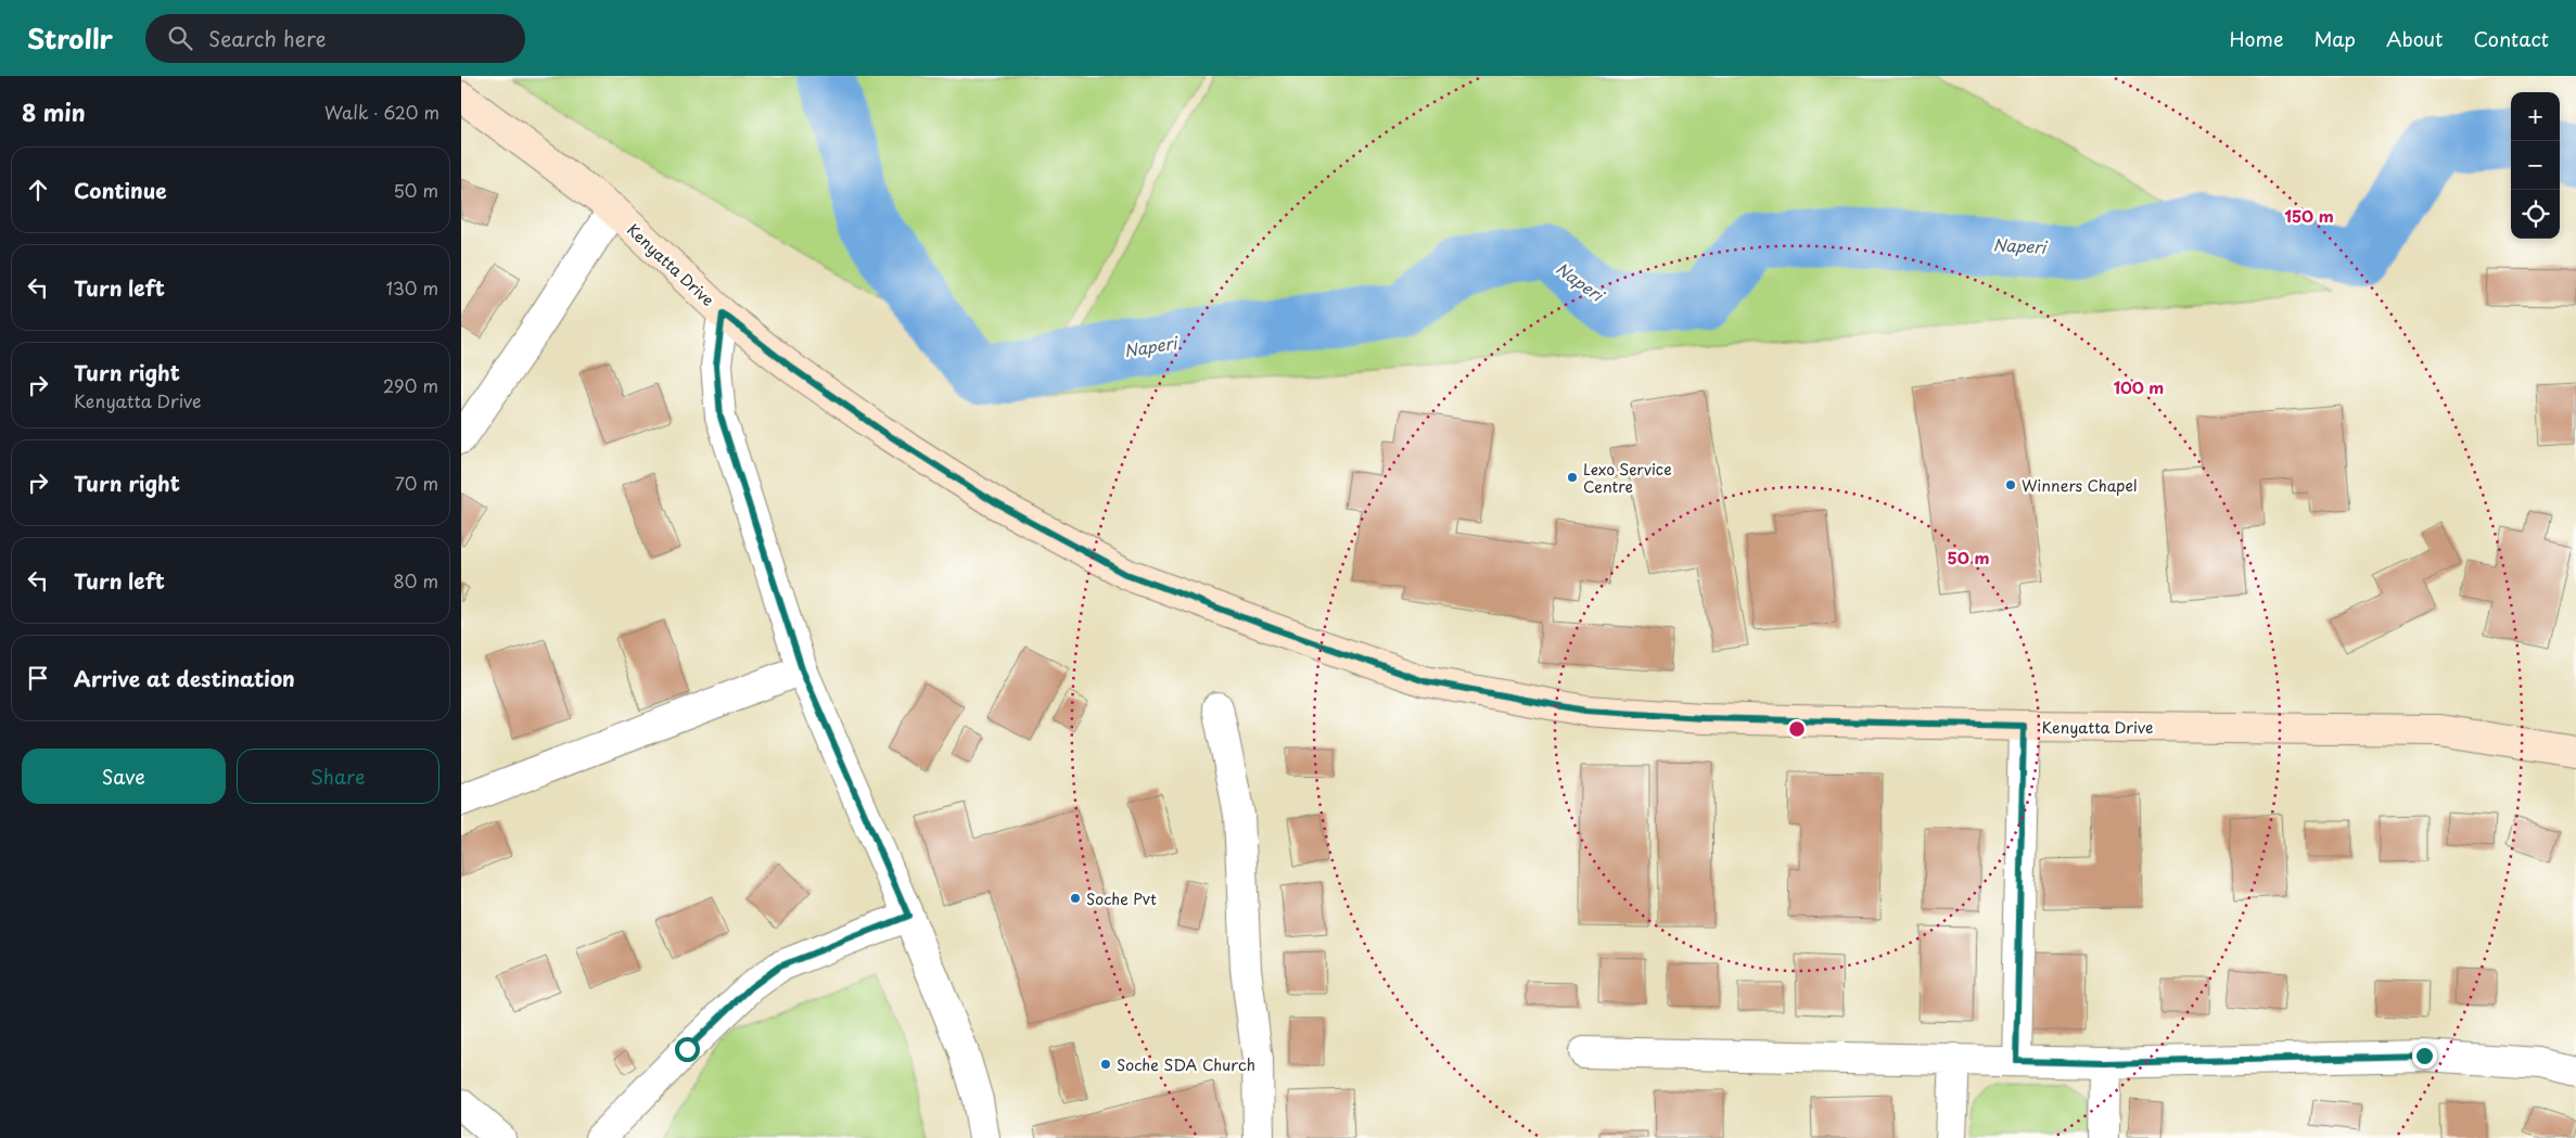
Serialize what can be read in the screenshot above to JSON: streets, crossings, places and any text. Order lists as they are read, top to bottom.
{
  "streets": {
    "main road": ["Kenyatta Drive"]
  },
  "water": ["Naperi"],
  "places": [
    "Lexo Service Centre",
    "Winners Chapel",
    "Soche Pvt",
    "Soche SDA Church"
  ],
  "page": {
    "header": "Strollr",
    "search": "Search here",
    "nav": [
      "Home",
      "Map",
      "About",
      "Contact"
    ],
    "heading": ["8 min", "Walk · 620 m"],
    "map_buttons": ["+", "−"],
    "list": [
      ["Continue", "50 m"],
      ["Turn left", "130 m"],
      ["Turn right", "Kenyatta Drive", "290 m"],
      ["Turn right", "70 m"],
      ["Turn left", "80 m"],
      "Arrive at destination"
    ],
    "buttons": ["Save", "Share"]
  },
  "rings": ["150 m", "100 m", "50 m"]
}
